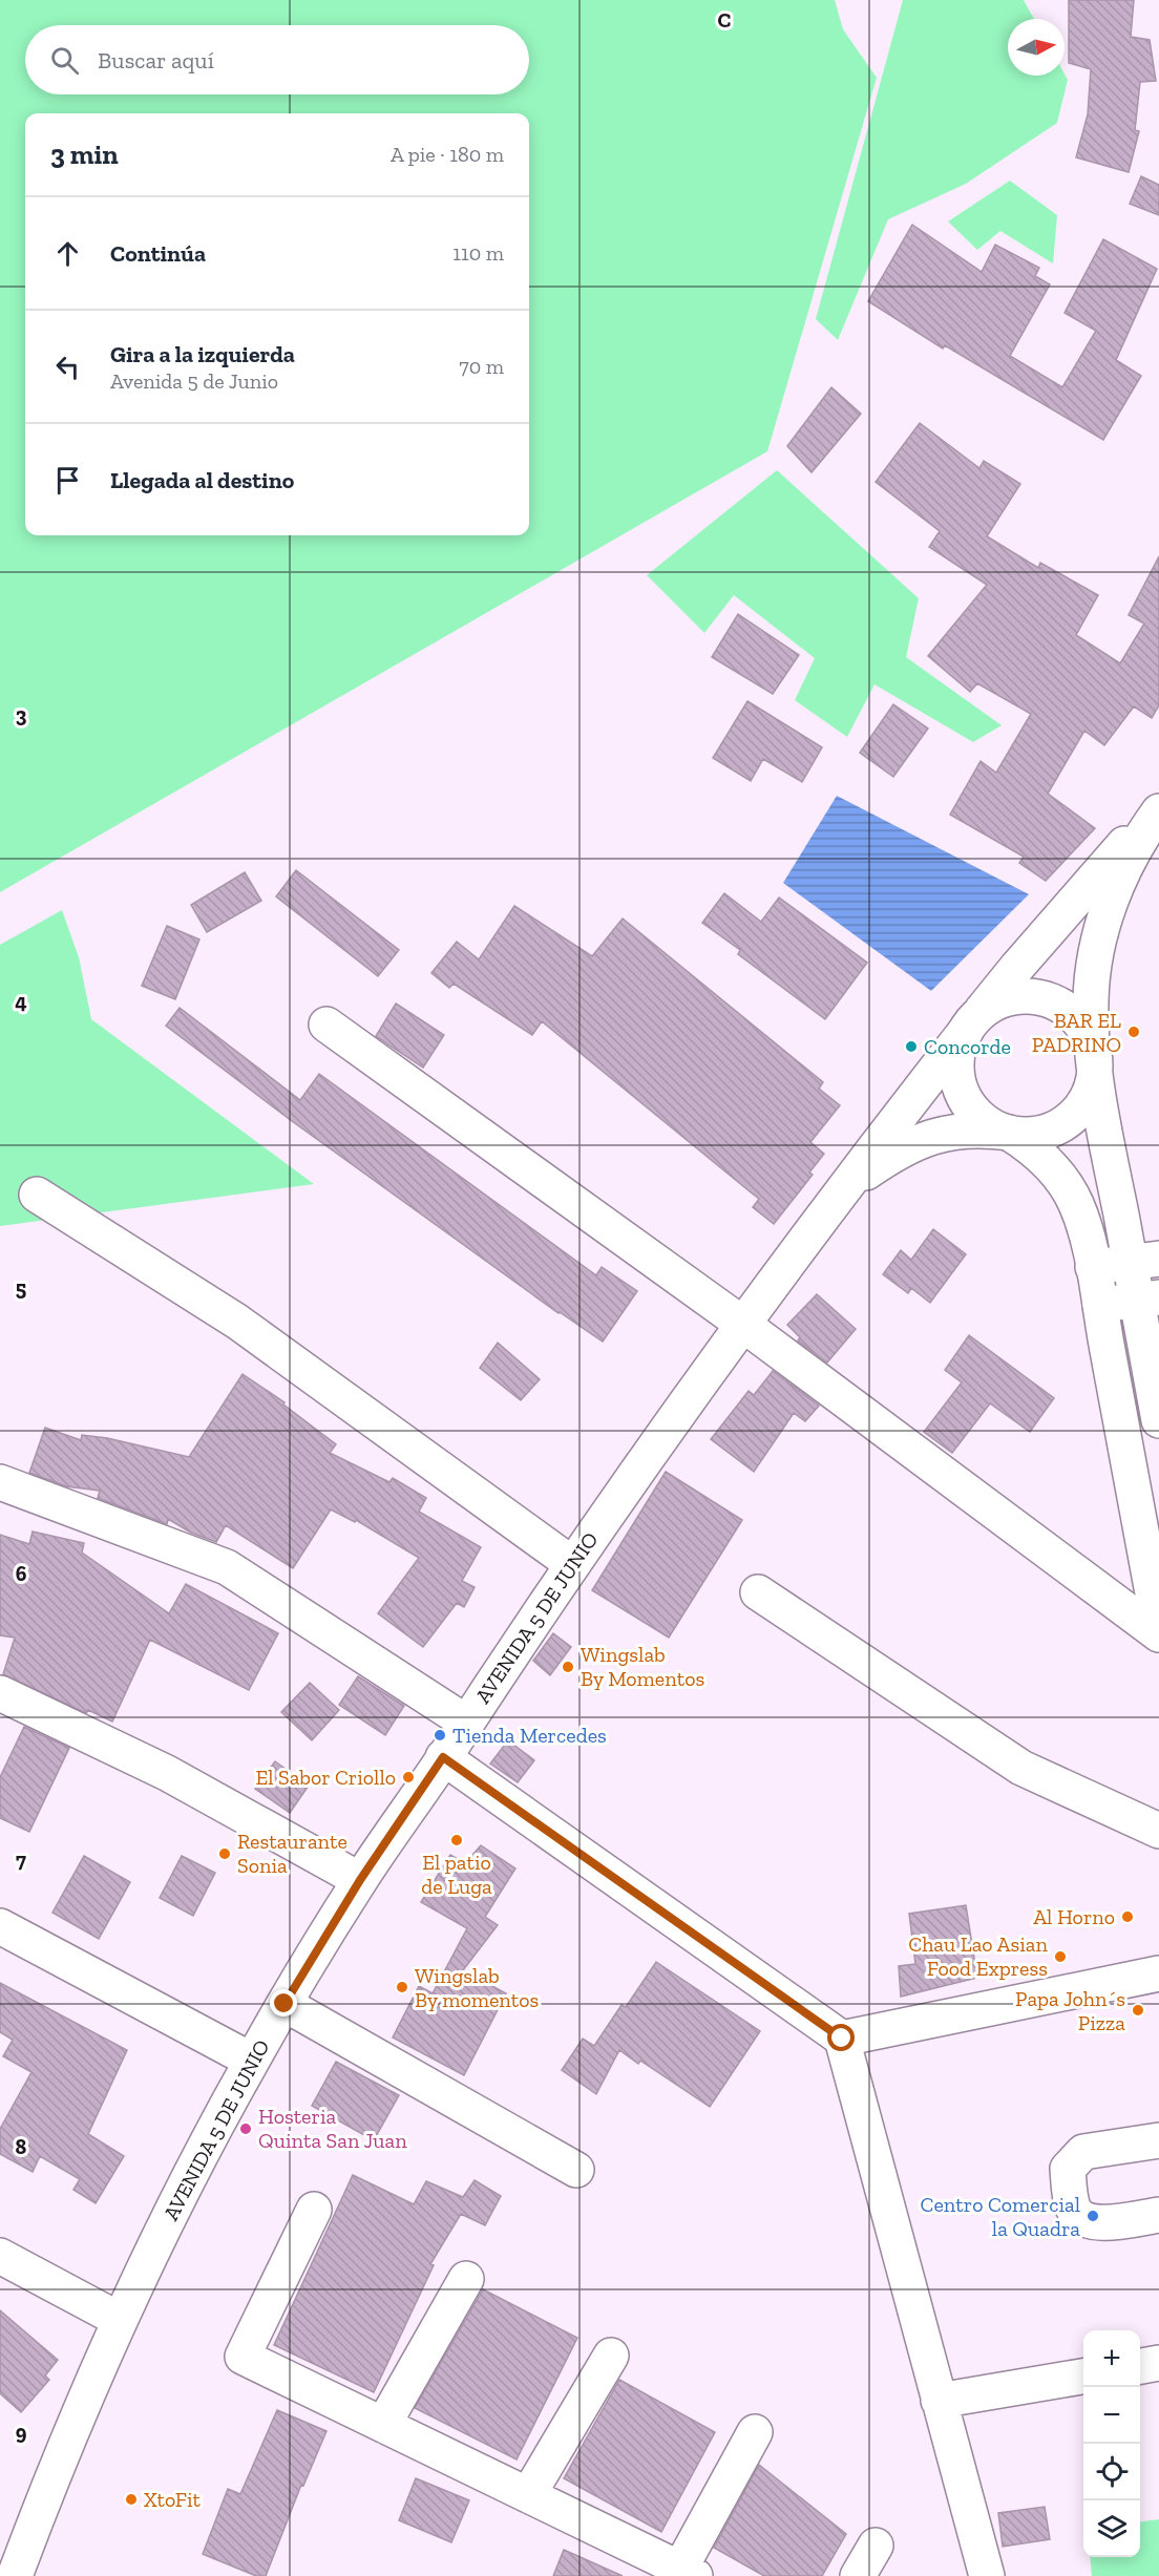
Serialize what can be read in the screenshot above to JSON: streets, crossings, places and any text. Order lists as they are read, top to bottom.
{
  "streets": {
    "street": ["AVENIDA 5 DE JUNIO"]
  },
  "places": [
    "BAR EL PADRINO",
    "Concorde",
    "Wingslab By Momentos",
    "Tienda Mercedes",
    "El Sabor Criollo",
    "El patio de Luga",
    "Restaurante Sonia",
    "Al Horno",
    "Chau Lao Asian Food Express",
    "Wingslab By momentos",
    "Papa John´s Pizza",
    "Hosteria Quinta San Juan",
    "Centro Comercial la Quadra",
    "XtoFit"
  ],
  "north": "right",
  "page": {
    "search": "Buscar aquí",
    "heading": ["3 min", "A pie · 180 m"],
    "list": [
      ["Continúa", "110 m"],
      ["Gira a la izquierda", "Avenida 5 de Junio", "70 m"],
      "Llegada al destino"
    ],
    "map_buttons": ["+", "−"]
  },
  "grid": {
    "columns": ["C"],
    "rows": [
      "3",
      "4",
      "5",
      "6",
      "7",
      "8",
      "9"
    ]
  }
}
